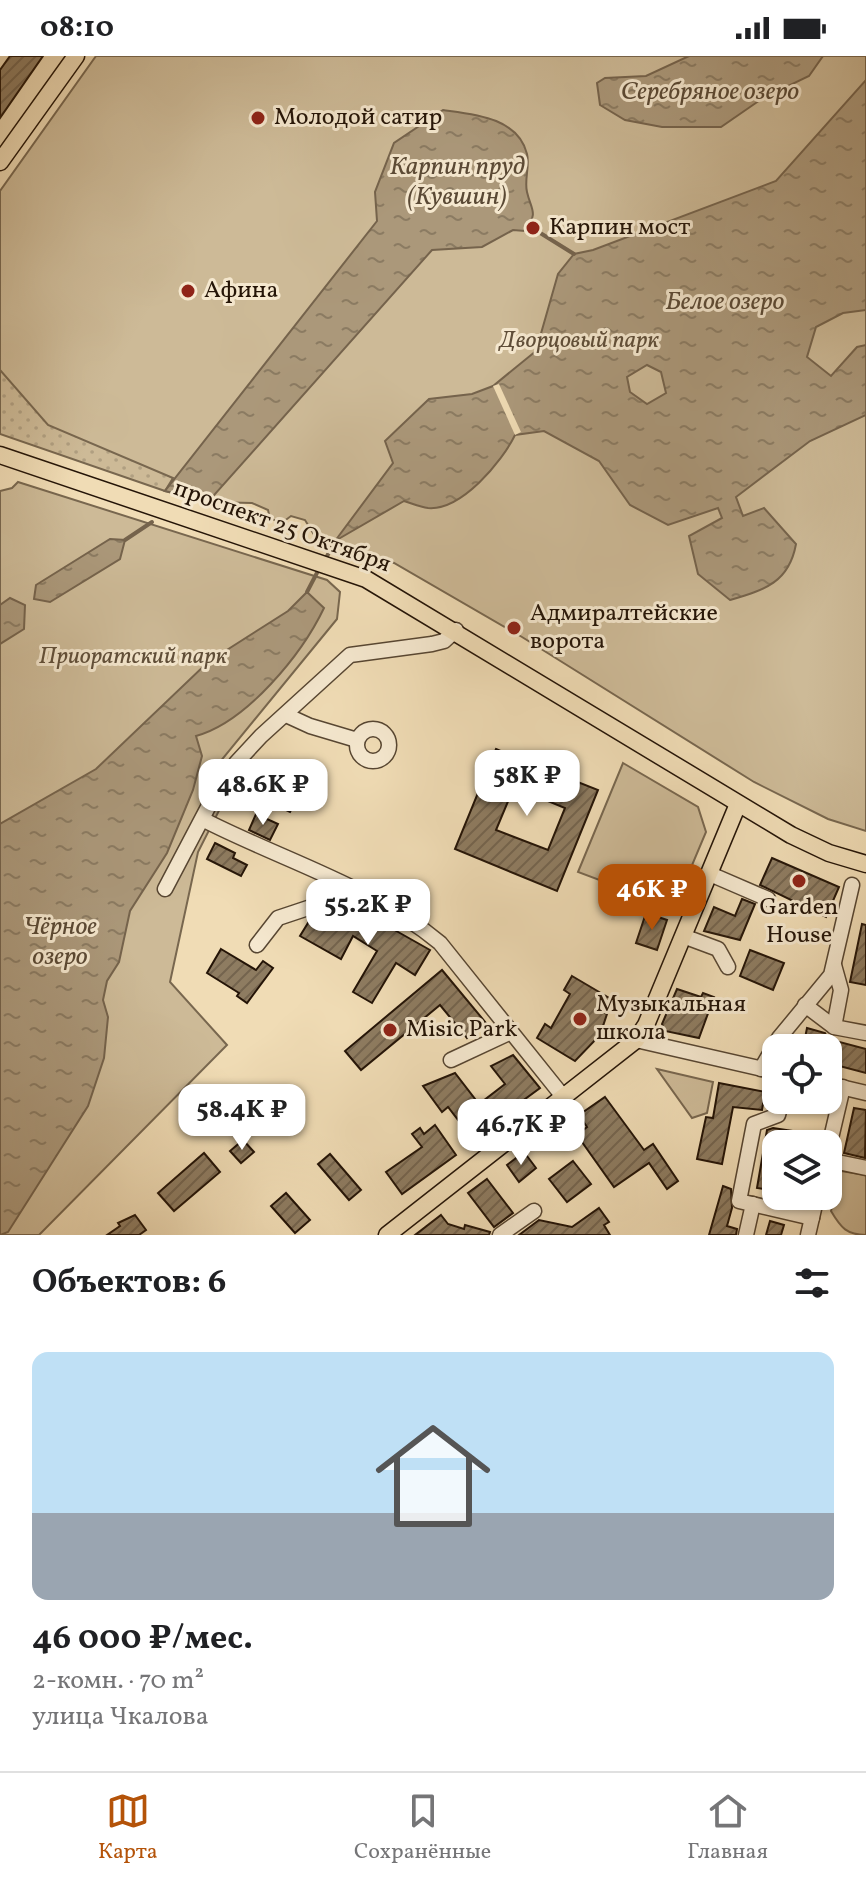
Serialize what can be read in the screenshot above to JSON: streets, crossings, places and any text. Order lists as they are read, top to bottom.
{
  "streets": {
    "main road": ["проспект 25 Октября"]
  },
  "water": [
    "Серебряное озеро",
    "Карпин пруд (Кувшин)",
    "Белое озеро",
    "Чёрное озеро"
  ],
  "parks": ["Дворцовый парк", "Приоратский парк"],
  "places": [
    "Молодой сатир",
    "Карпин мост",
    "Афина",
    "Адмиралтейские ворота",
    "Garden House",
    "Музыкальная школа",
    "Misic Park"
  ],
  "page": {
    "status": "08:10",
    "price": [
      "58K ₽",
      "48.6K ₽",
      "46K ₽",
      "55.2K ₽",
      "58.4K ₽",
      "46.7K ₽"
    ],
    "heading": "Объектов: 6",
    "list": [
      {
        "name": "46 000 ₽/мес.",
        "note": "2-комн. · 70 m² · улица Чкалова"
      }
    ],
    "tabs": ["Карта", "Сохранённые", "Главная"]
  }
}
